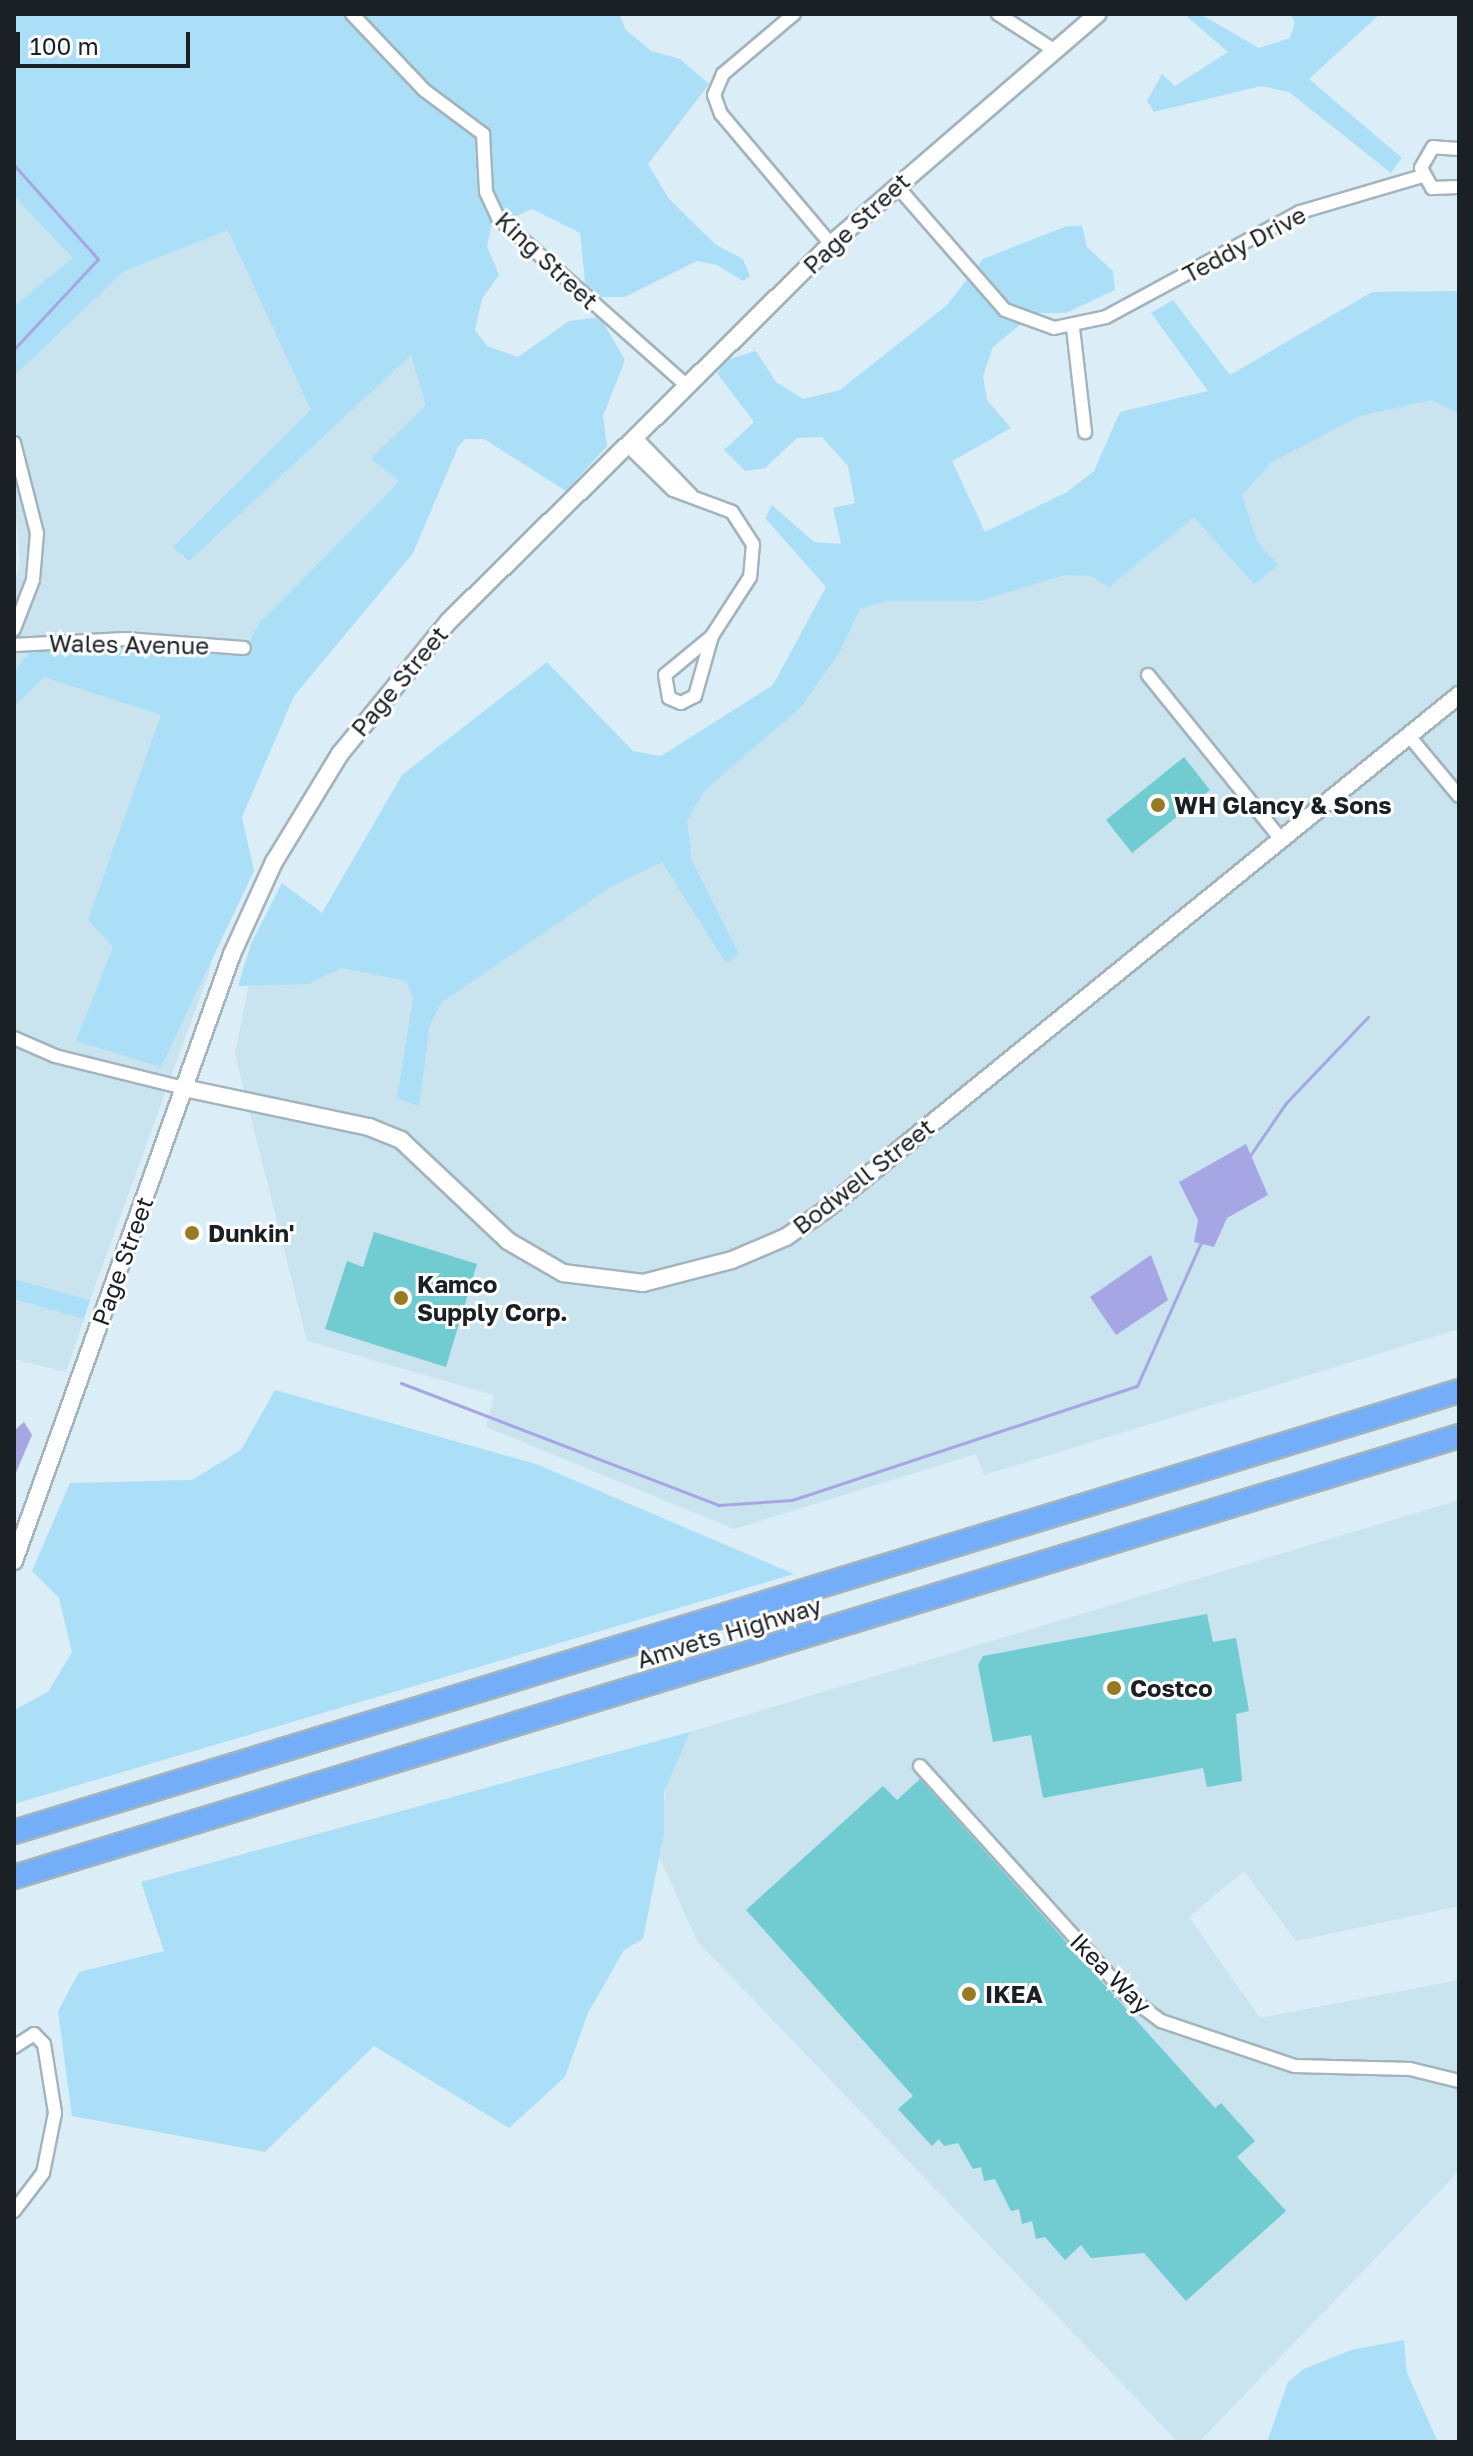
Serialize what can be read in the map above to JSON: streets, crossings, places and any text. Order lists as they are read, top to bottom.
{
  "streets": {
    "highway": ["Amvets Highway"],
    "main road": ["Page Street", "Bodwell Street"],
    "street": [
      "Teddy Drive",
      "King Street",
      "Wales Avenue",
      "Ikea Way"
    ]
  },
  "crossings": [
    ["Page Street", "King Street"],
    ["Page Street", "Bodwell Street"]
  ],
  "places": [
    "WH Glancy & Sons",
    "Dunkin'",
    "Kamco Supply Corp.",
    "Costco",
    "IKEA"
  ],
  "scale_bar": "100 m"
}
